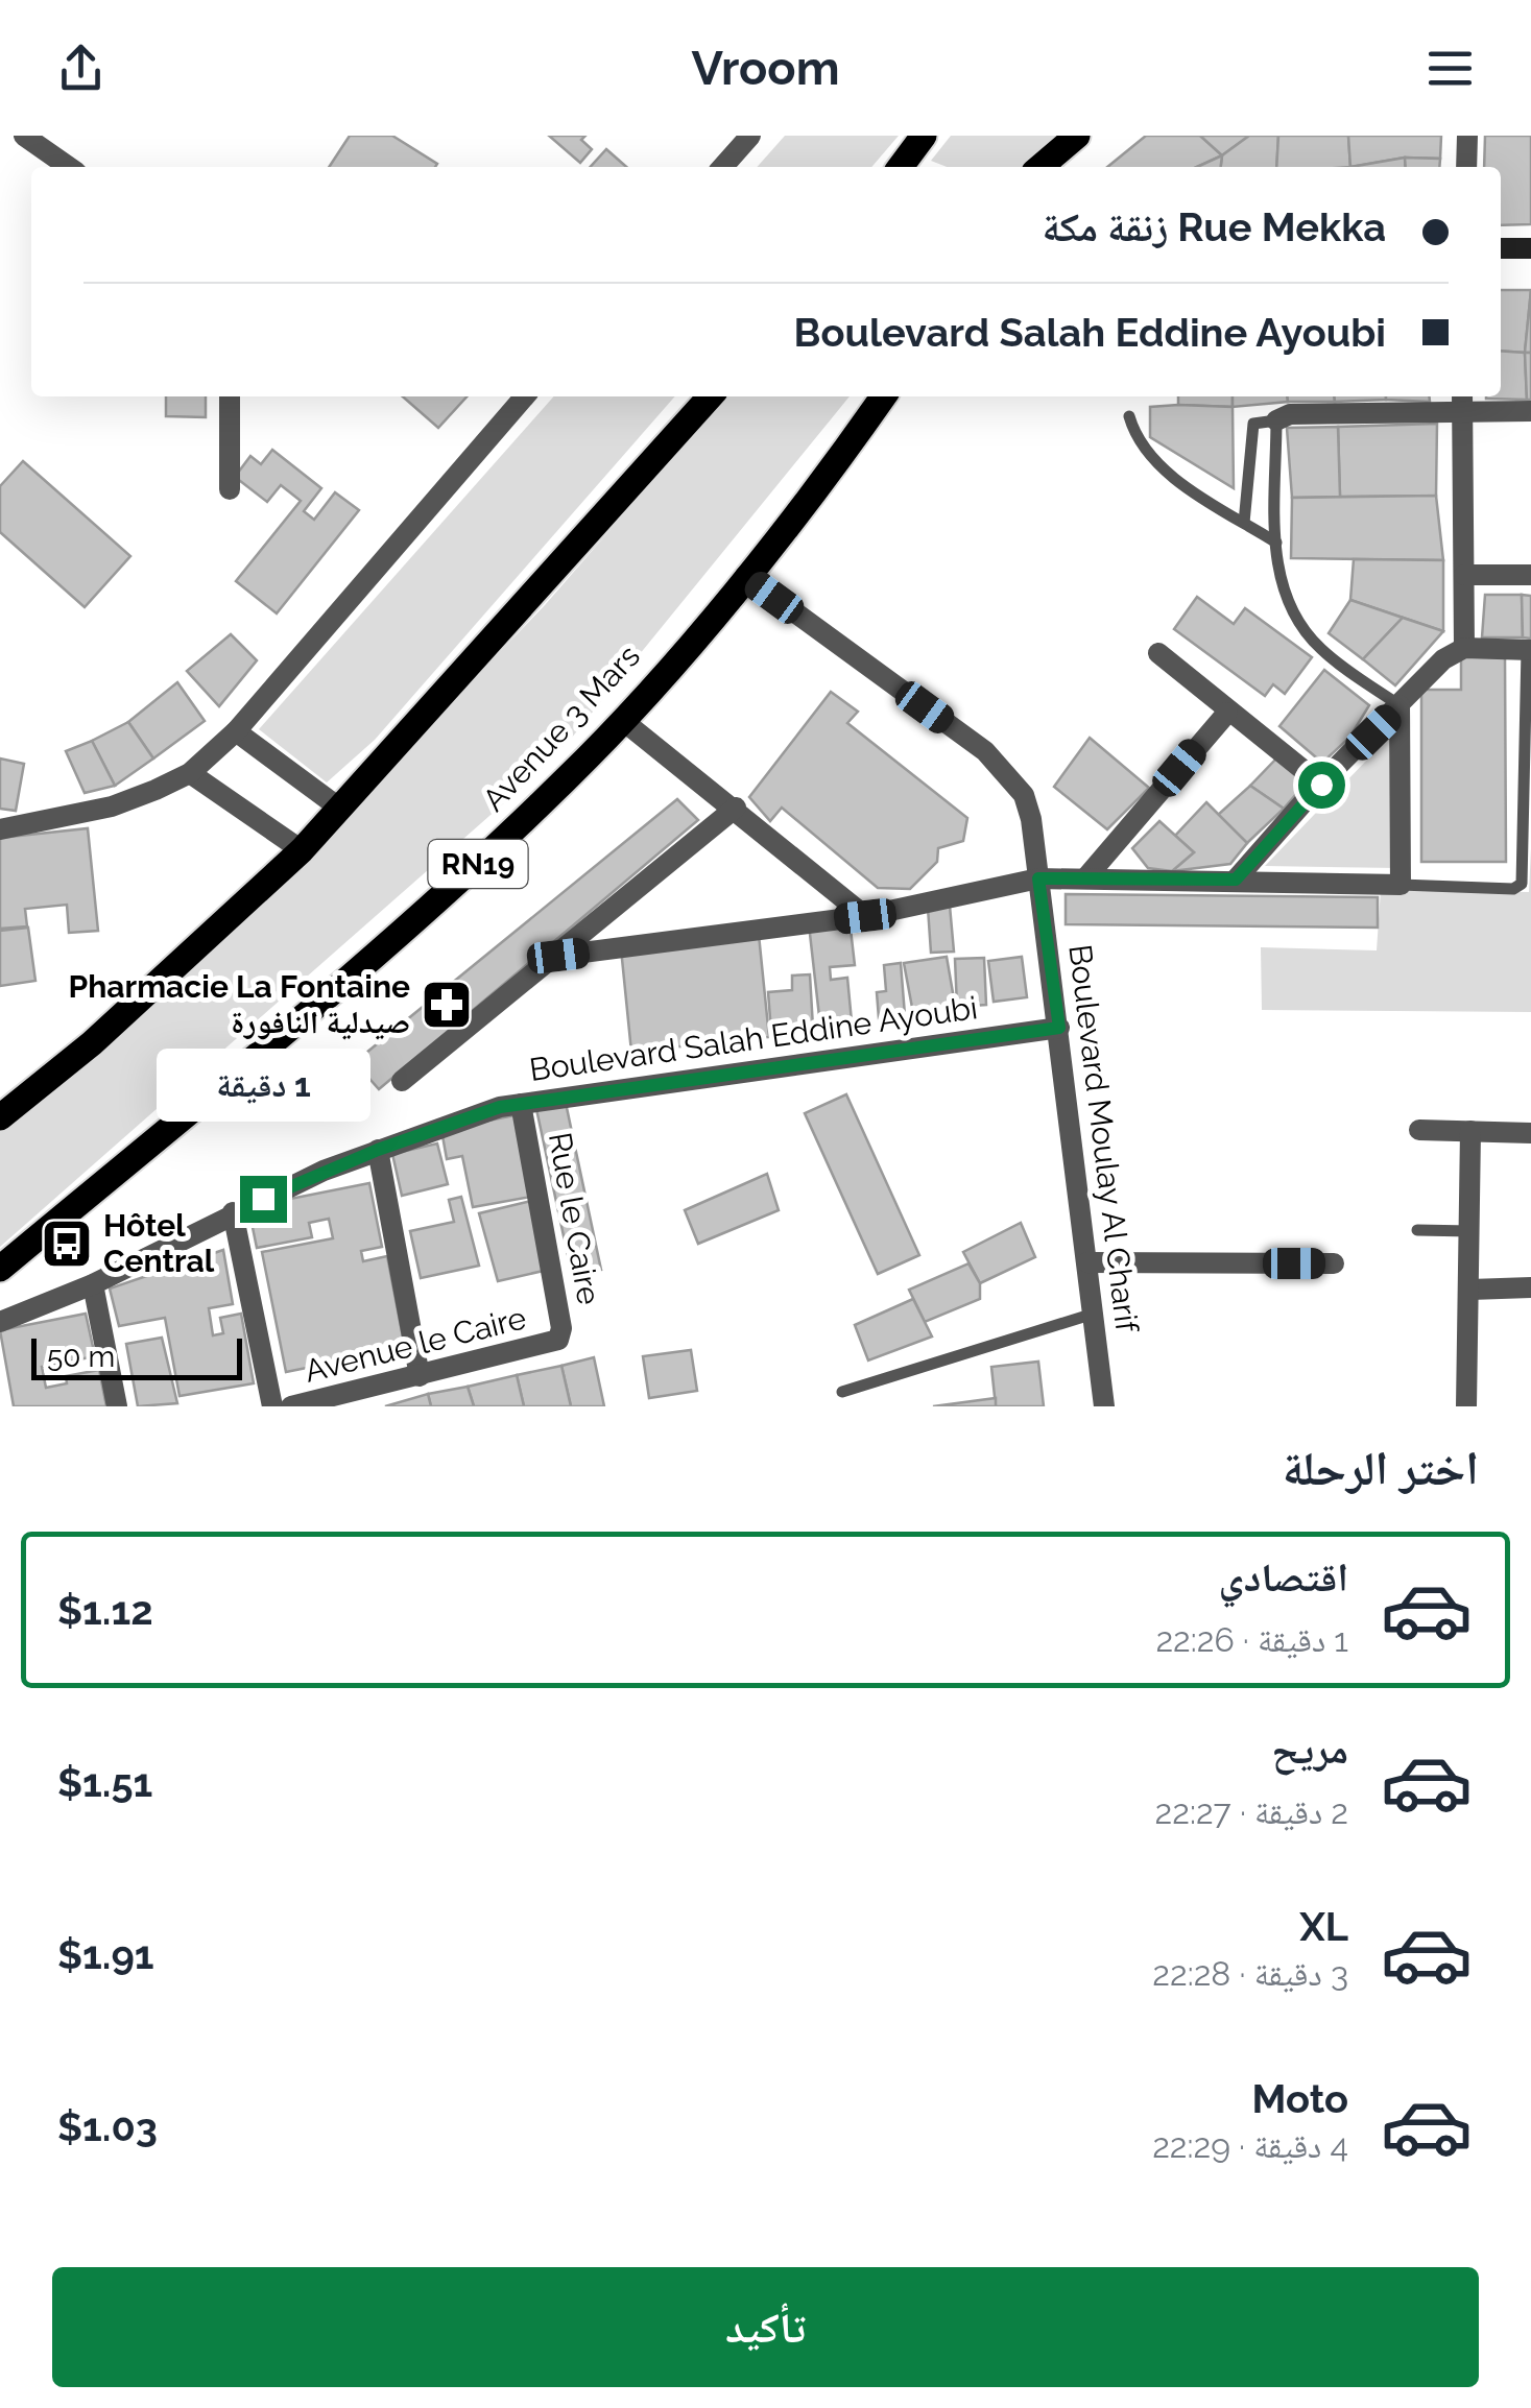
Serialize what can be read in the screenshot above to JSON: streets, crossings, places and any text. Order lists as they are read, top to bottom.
{
  "streets": {
    "main road": ["Avenue 3 Mars", "RN19"],
    "street": [
      "Boulevard Salah Eddine Ayoubi",
      "Boulevard Moulay Al Charif",
      "Rue le Caire",
      "Avenue le Caire"
    ]
  },
  "crossings": [
    ["Avenue 3 Mars", "Boulevard Moulay Al Charif"],
    ["Boulevard Salah Eddine Ayoubi", "Boulevard Moulay Al Charif"],
    ["Boulevard Salah Eddine Ayoubi", "Rue le Caire"],
    ["Rue le Caire", "Avenue le Caire"]
  ],
  "places": {
    "pharmacy": ["Pharmacie La Fontaine صيدلية النافورة"],
    "bus stop": ["Hôtel Central"]
  },
  "scale_bar": "50 m",
  "page": {
    "header": "Vroom",
    "banner": ["Rue Mekka زنقة مكة", "Boulevard Salah Eddine Ayoubi"],
    "bubble": "1 دقيقة",
    "scale": "50 m",
    "heading": "اختر الرحلة",
    "list": [
      {
        "name": "اقتصادي",
        "note": "1 دقيقة · 22:26",
        "value": "$1.12"
      },
      {
        "name": "مريح",
        "note": "2 دقيقة · 22:27",
        "value": "$1.51"
      },
      {
        "name": "XL",
        "note": "3 دقيقة · 22:28",
        "value": "$1.91"
      },
      {
        "name": "Moto",
        "note": "4 دقيقة · 22:29",
        "value": "$1.03"
      }
    ],
    "buttons": "تأكيد"
  }
}
